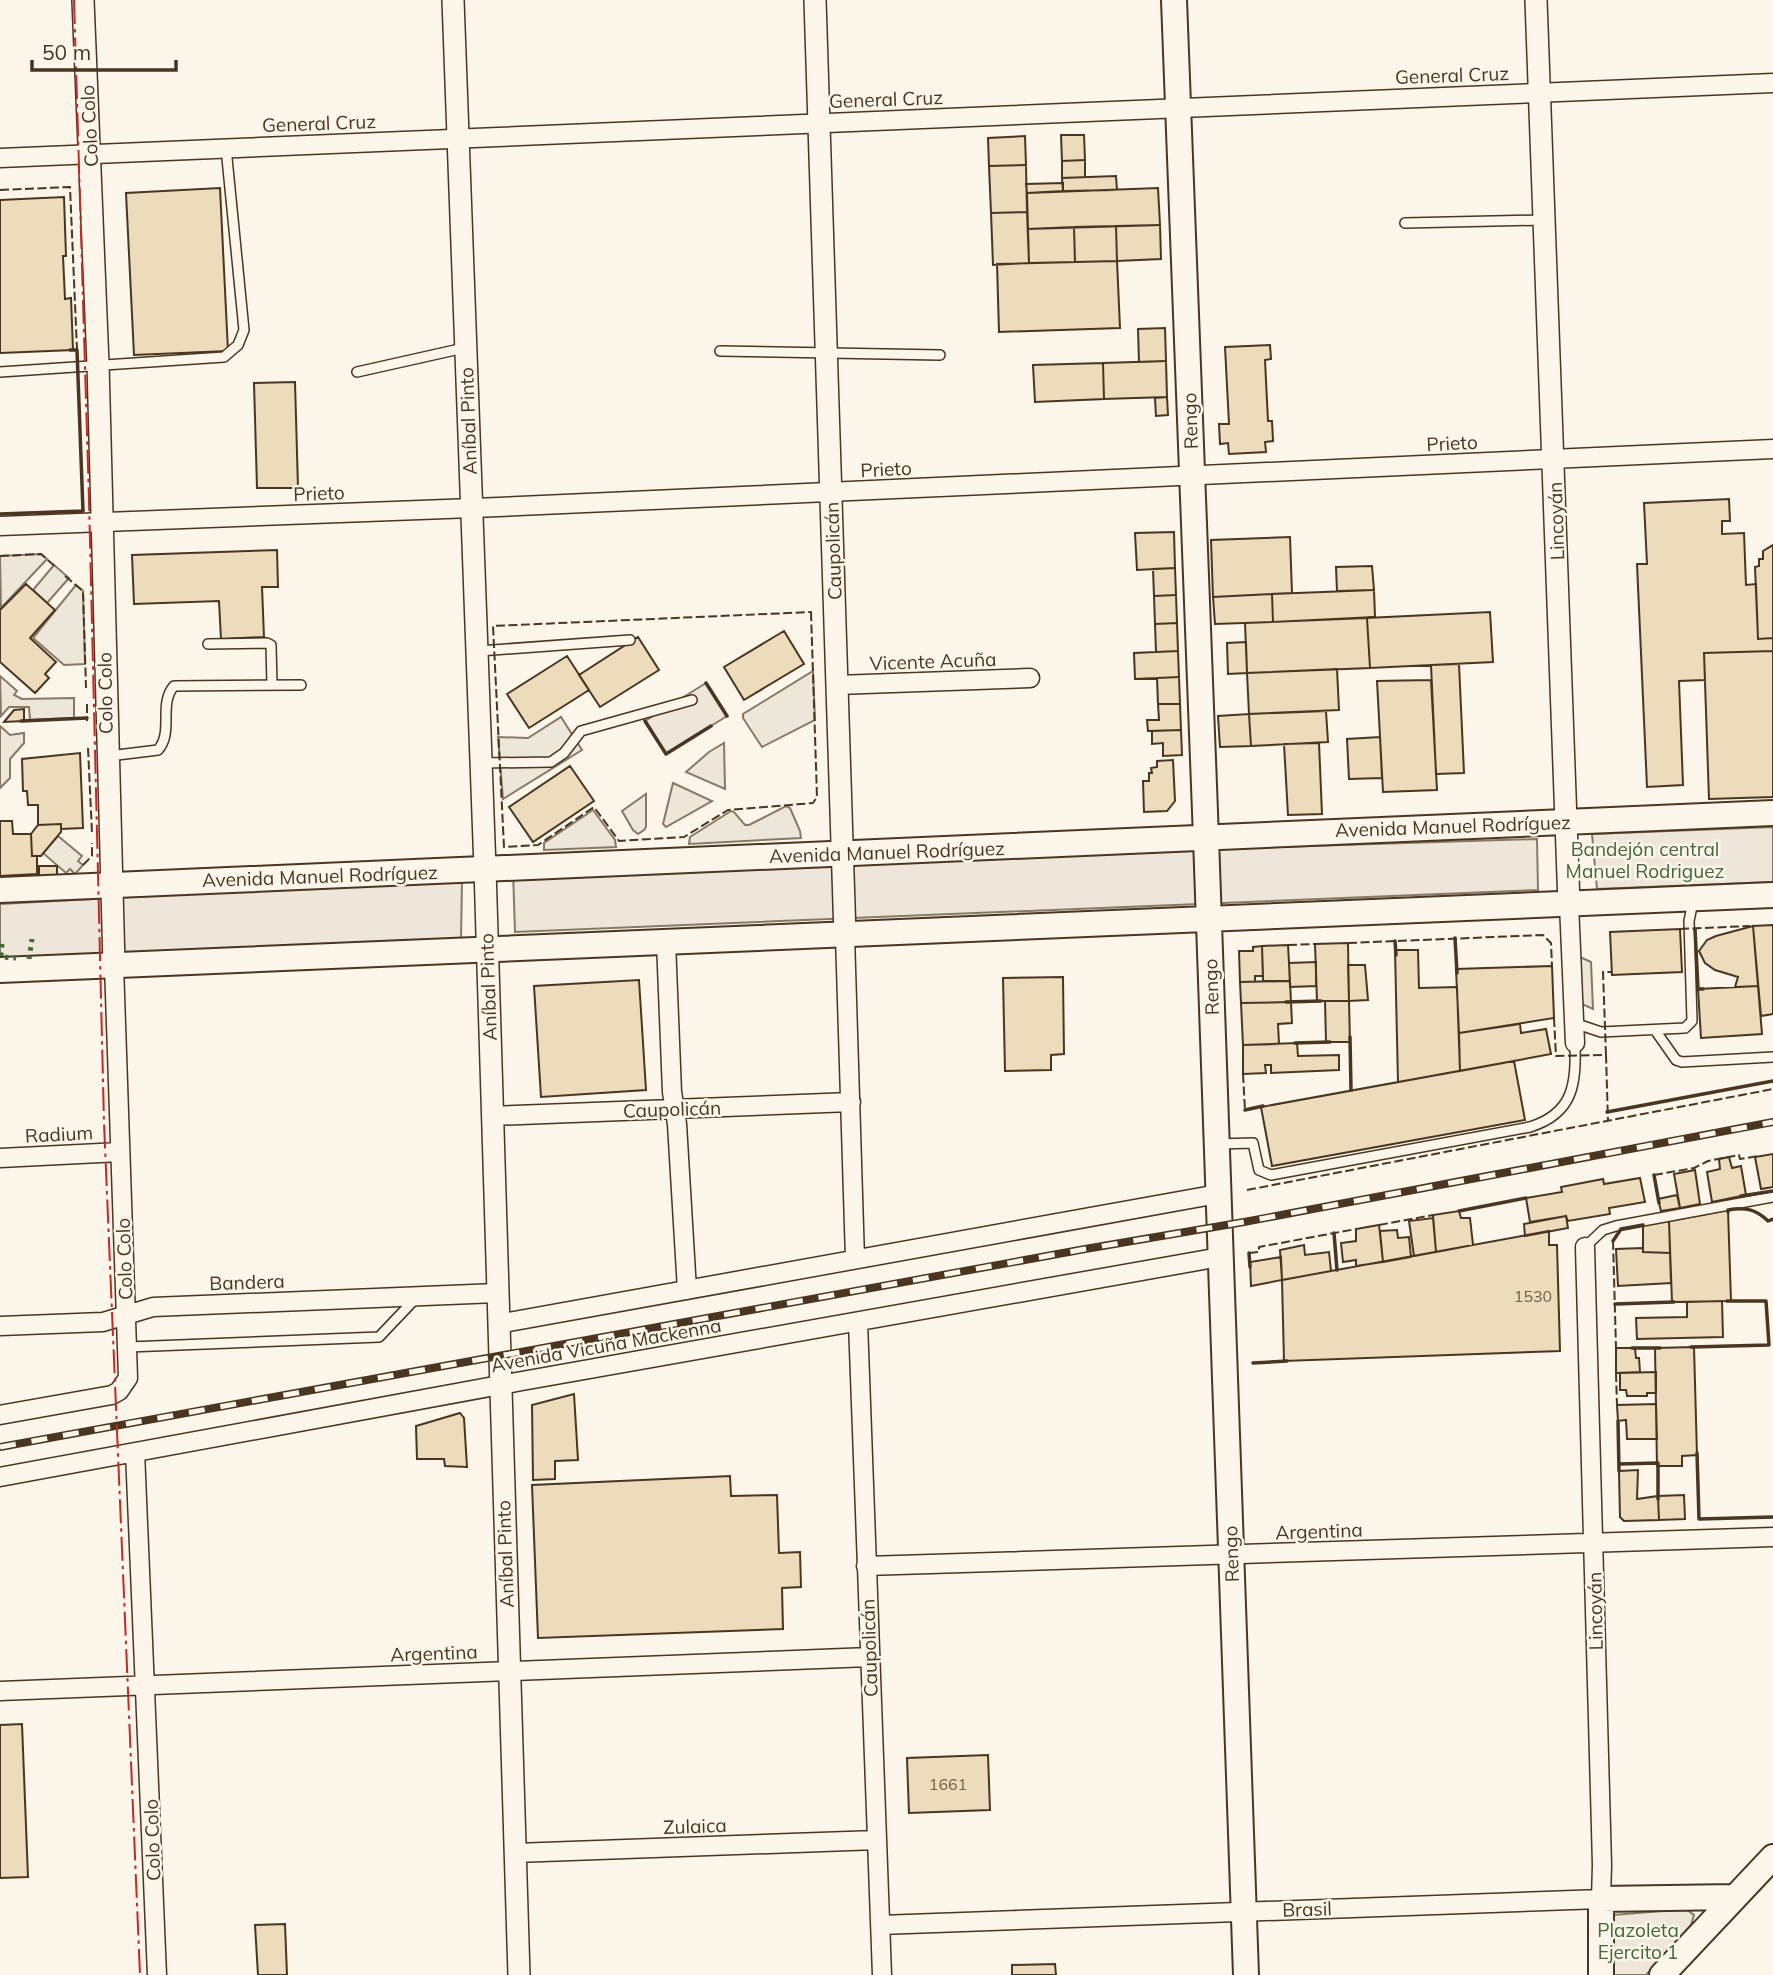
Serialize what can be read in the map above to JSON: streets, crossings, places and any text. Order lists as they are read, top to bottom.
{
  "streets": {
    "main road": [
      "Rengo",
      "Lincoyán",
      "Avenida Manuel Rodríguez",
      "Brasil"
    ],
    "street": [
      "General Cruz",
      "Colo Colo",
      "Aníbal Pinto",
      "Prieto",
      "Caupolicán",
      "Vicente Acuña",
      "Radium",
      "Bandera",
      "Avenida Vicuña Mackenna",
      "Argentina",
      "Zulaica"
    ]
  },
  "crossings": [
    ["General Cruz", "Colo Colo"],
    ["General Cruz", "Aníbal Pinto"],
    ["General Cruz", "Rengo"],
    ["General Cruz", "Lincoyán"],
    ["General Cruz", "Caupolicán"],
    ["Colo Colo", "Prieto"],
    ["Colo Colo", "Avenida Manuel Rodríguez"],
    ["Colo Colo", "Radium"],
    ["Colo Colo", "Bandera"],
    ["Colo Colo", "Avenida Vicuña Mackenna"],
    ["Colo Colo", "Argentina"],
    ["Aníbal Pinto", "Prieto"],
    ["Aníbal Pinto", "Caupolicán"],
    ["Aníbal Pinto", "Avenida Manuel Rodríguez"],
    ["Aníbal Pinto", "Bandera"],
    ["Aníbal Pinto", "Avenida Vicuña Mackenna"],
    ["Aníbal Pinto", "Argentina"],
    ["Aníbal Pinto", "Zulaica"],
    ["Rengo", "Prieto"],
    ["Rengo", "Avenida Manuel Rodríguez"],
    ["Rengo", "Avenida Vicuña Mackenna"],
    ["Rengo", "Argentina"],
    ["Rengo", "Brasil"],
    ["Prieto", "Lincoyán"],
    ["Prieto", "Caupolicán"],
    ["Lincoyán", "Avenida Manuel Rodríguez"],
    ["Lincoyán", "Argentina"],
    ["Lincoyán", "Brasil"],
    ["Caupolicán", "Vicente Acuña"],
    ["Caupolicán", "Avenida Manuel Rodríguez"],
    ["Caupolicán", "Avenida Vicuña Mackenna"],
    ["Caupolicán", "Argentina"],
    ["Caupolicán", "Zulaica"],
    ["Caupolicán", "Brasil"]
  ],
  "parks": ["Bandejón central Manuel Rodriguez", "Plazoleta Ejercito 1"],
  "house_numbers": ["1530", "1661"],
  "scale_bar": "50 m"
}
